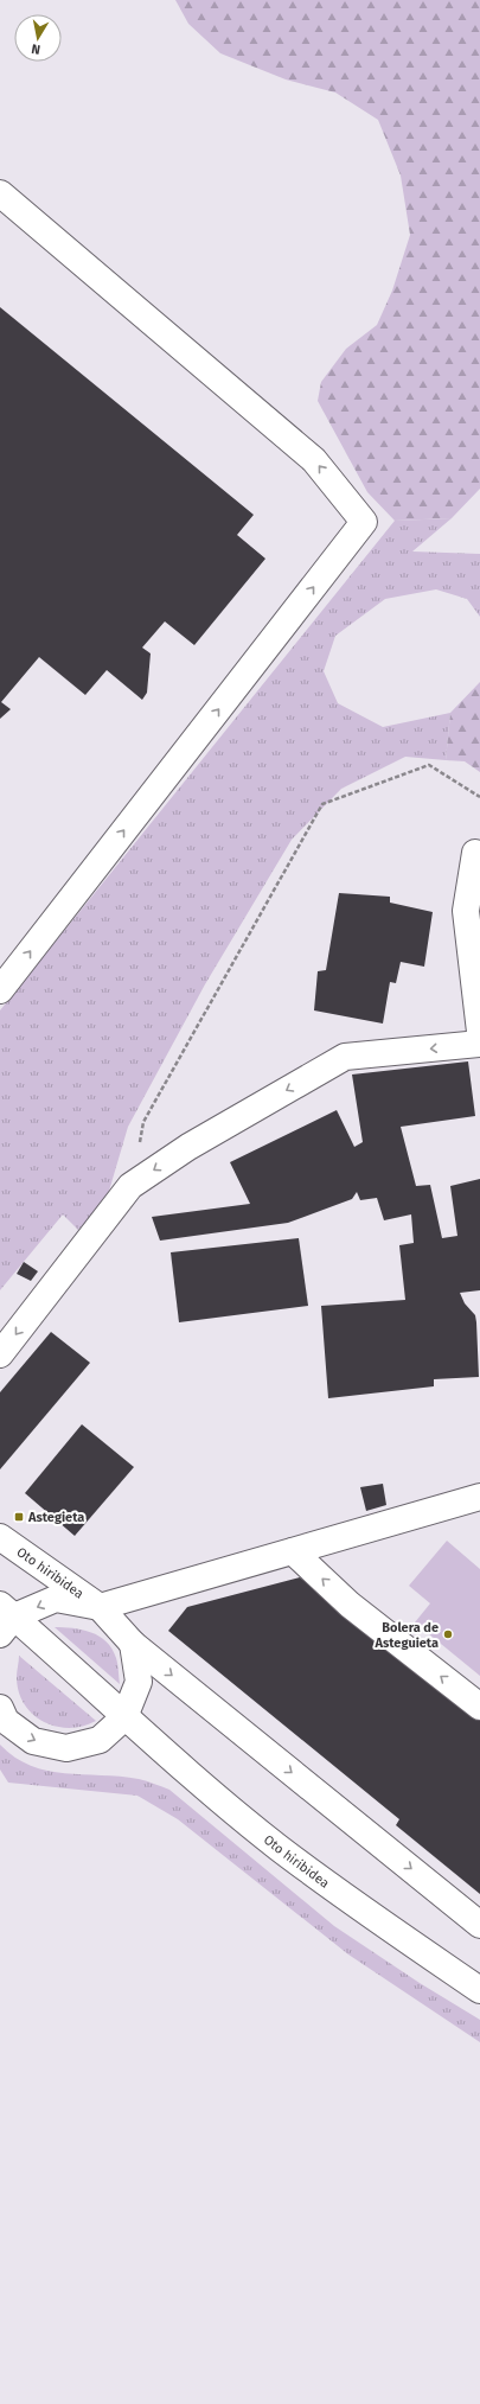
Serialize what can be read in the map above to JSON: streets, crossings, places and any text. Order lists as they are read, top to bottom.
{
  "streets": {
    "street": ["Oto hiribidea"]
  },
  "places": {
    "transit": ["Astegieta"],
    "other": ["Bolera de Asteguieta"]
  },
  "north": "bottom"
}
